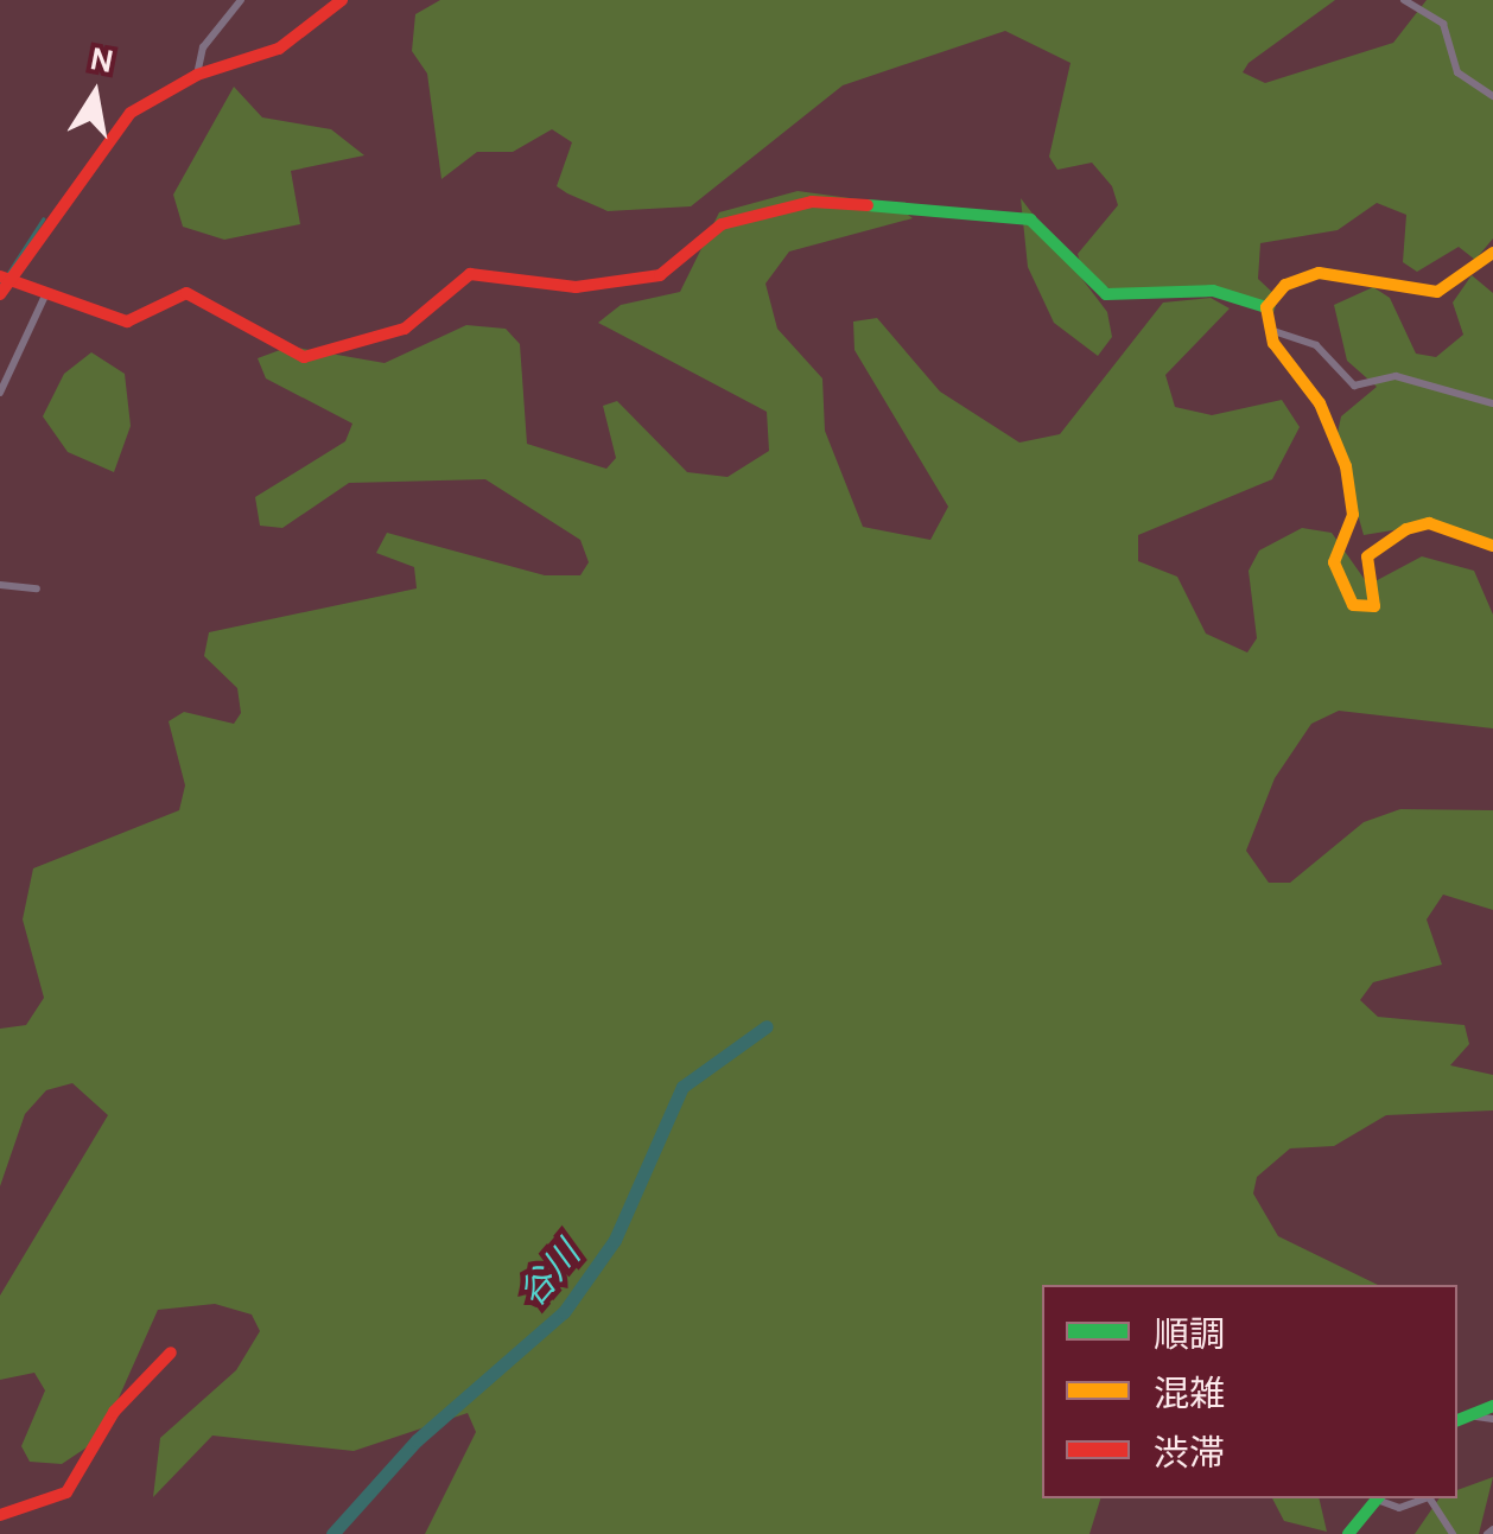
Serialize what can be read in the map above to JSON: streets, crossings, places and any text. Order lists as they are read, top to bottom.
{
  "water": ["谷川"],
  "legend": ["順調", "混雑", "渋滞"],
  "north": "top"
}
